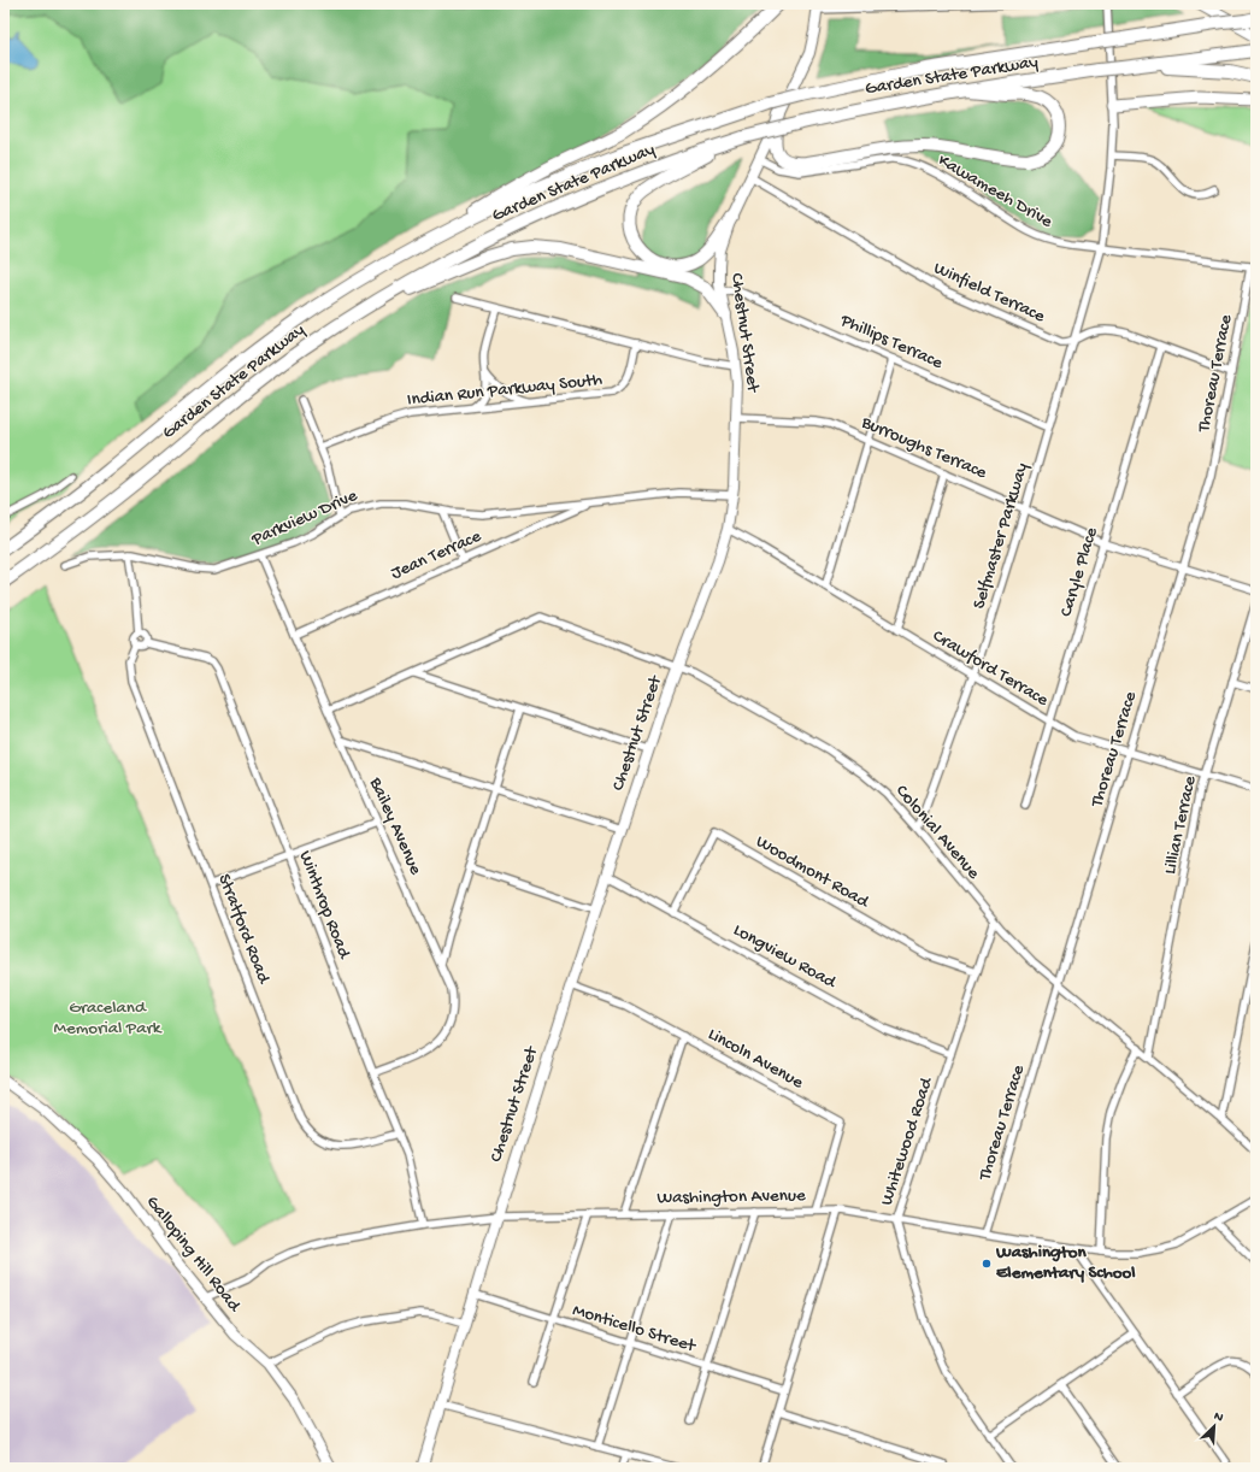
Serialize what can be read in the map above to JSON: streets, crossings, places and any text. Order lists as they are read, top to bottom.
{
  "streets": {
    "highway": ["Garden State Parkway"],
    "main road": ["Chestnut Street", "Galloping Hill Road"],
    "street": [
      "Kawameeh Drive",
      "Winfield Terrace",
      "Phillips Terrace",
      "Thoreau Terrace",
      "Indian Run Parkway South",
      "Burroughs Terrace",
      "Parkview Drive",
      "Selfmaster Parkway",
      "Jean Terrace",
      "Caryle Place",
      "Crawford Terrace",
      "Lillian Terrace",
      "Bailey Avenue",
      "Colonial Avenue",
      "Woodmont Road",
      "Winthrop Road",
      "Stratford Road",
      "Longview Road",
      "Lincoln Avenue",
      "Whitewood Road",
      "Washington Avenue",
      "Monticello Street"
    ]
  },
  "crossings": [
    ["Kawameeh Drive", "Chestnut Street"],
    ["Kawameeh Drive", "Thoreau Terrace"],
    ["Kawameeh Drive", "Selfmaster Parkway"],
    ["Winfield Terrace", "Chestnut Street"],
    ["Winfield Terrace", "Selfmaster Parkway"],
    ["Chestnut Street", "Phillips Terrace"],
    ["Chestnut Street", "Burroughs Terrace"],
    ["Chestnut Street", "Parkview Drive"],
    ["Chestnut Street", "Crawford Terrace"],
    ["Chestnut Street", "Colonial Avenue"],
    ["Chestnut Street", "Longview Road"],
    ["Chestnut Street", "Lincoln Avenue"],
    ["Chestnut Street", "Washington Avenue"],
    ["Chestnut Street", "Monticello Street"],
    ["Phillips Terrace", "Selfmaster Parkway"],
    ["Thoreau Terrace", "Burroughs Terrace"],
    ["Thoreau Terrace", "Crawford Terrace"],
    ["Thoreau Terrace", "Colonial Avenue"],
    ["Thoreau Terrace", "Washington Avenue"],
    ["Burroughs Terrace", "Selfmaster Parkway"],
    ["Burroughs Terrace", "Caryle Place"],
    ["Parkview Drive", "Jean Terrace"],
    ["Parkview Drive", "Bailey Avenue"],
    ["Selfmaster Parkway", "Crawford Terrace"],
    ["Selfmaster Parkway", "Colonial Avenue"],
    ["Jean Terrace", "Bailey Avenue"],
    ["Caryle Place", "Crawford Terrace"],
    ["Crawford Terrace", "Lillian Terrace"],
    ["Lillian Terrace", "Colonial Avenue"],
    ["Bailey Avenue", "Winthrop Road"],
    ["Colonial Avenue", "Whitewood Road"],
    ["Woodmont Road", "Longview Road"],
    ["Woodmont Road", "Whitewood Road"],
    ["Winthrop Road", "Stratford Road"],
    ["Winthrop Road", "Washington Avenue"],
    ["Longview Road", "Whitewood Road"],
    ["Lincoln Avenue", "Washington Avenue"],
    ["Whitewood Road", "Washington Avenue"],
    ["Washington Avenue", "Galloping Hill Road"]
  ],
  "parks": ["Graceland Memorial Park"],
  "places": ["Washington Elementary School"],
  "north": "top right"
}
